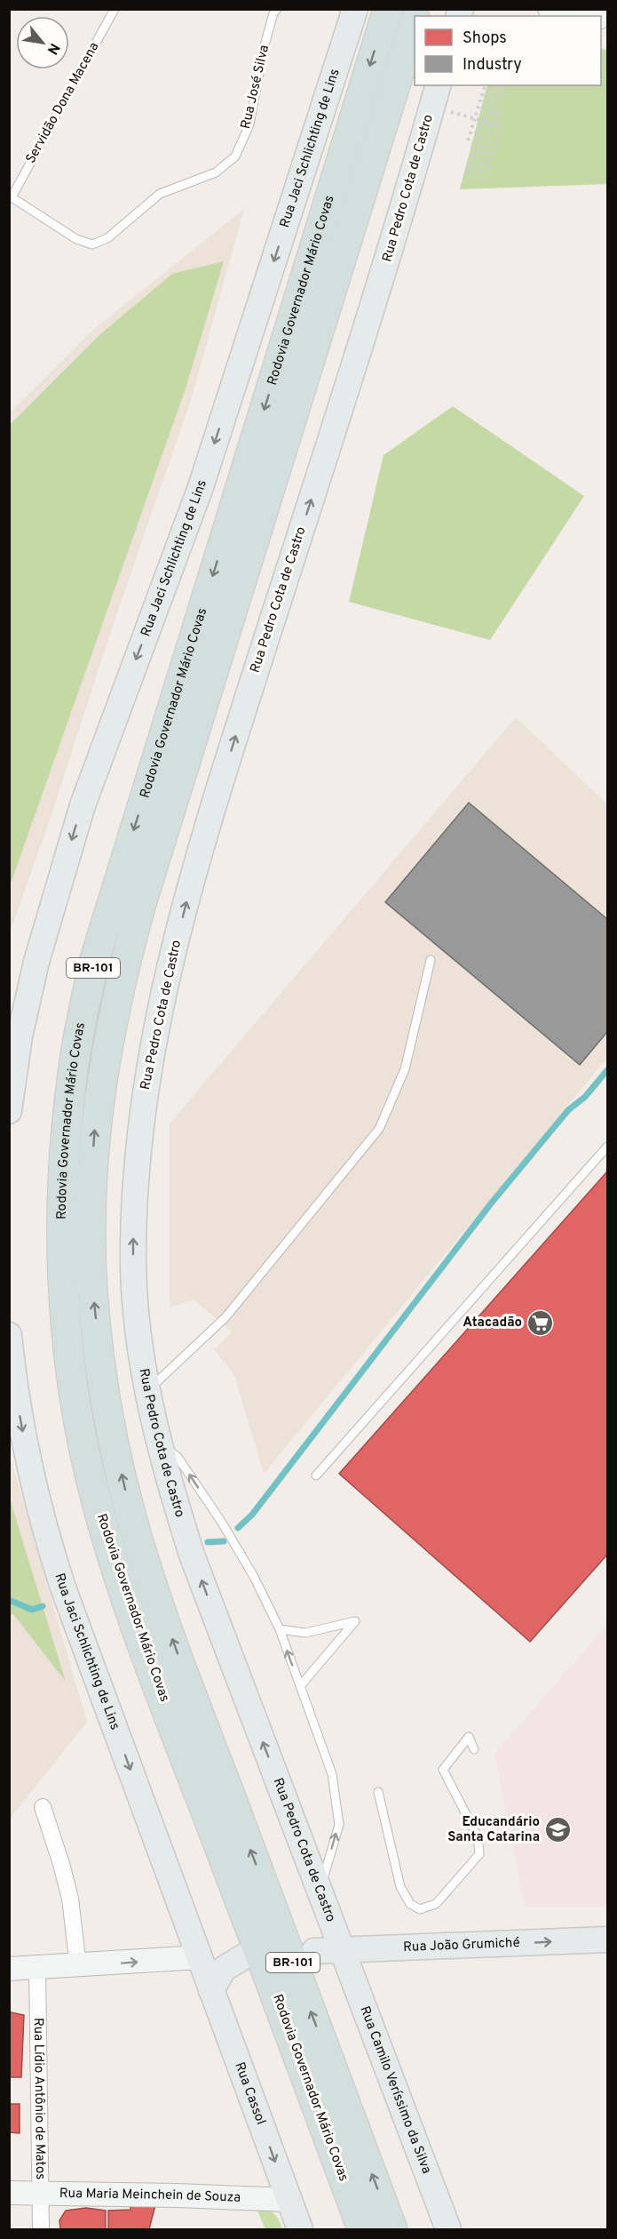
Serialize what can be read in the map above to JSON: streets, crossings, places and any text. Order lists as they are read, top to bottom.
{
  "streets": {
    "highway": ["Rodovia Governador Mário Covas", "BR-101"],
    "main road": [
      "Rua Jaci Schlichting de Lins",
      "Rua Pedro Cota de Castro",
      "Rua João Grumiché",
      "Rua Camilo Veríssimo da Silva",
      "Rua Cassol",
      "Rua Maria Meinchein de Souza"
    ],
    "street": ["Rua Lídio Antônio de Matos"],
    "lane": ["Rua José Silva", "Servidão Dona Macena"]
  },
  "crossings": [
    ["Rua José Silva", "Servidão Dona Macena"],
    ["Rua Jaci Schlichting de Lins", "Rua Cassol"],
    ["Rua Pedro Cota de Castro", "Rua João Grumiché"],
    ["Rua Pedro Cota de Castro", "Rua Camilo Veríssimo da Silva"],
    ["Rua João Grumiché", "Rua Camilo Veríssimo da Silva"],
    ["Rua Cassol", "Rua Maria Meinchein de Souza"],
    ["Rua Lídio Antônio de Matos", "Rua Maria Meinchein de Souza"]
  ],
  "one_way": [
    "Rua Jaci Schlichting de Lins",
    "Rua Pedro Cota de Castro",
    "Rua João Grumiché",
    "Rua Cassol"
  ],
  "places": {
    "supermarket": ["Atacadão"],
    "school or university": ["Educandário Santa Catarina"]
  },
  "legend": ["Shops", "Industry"],
  "north": "bottom right"
}
